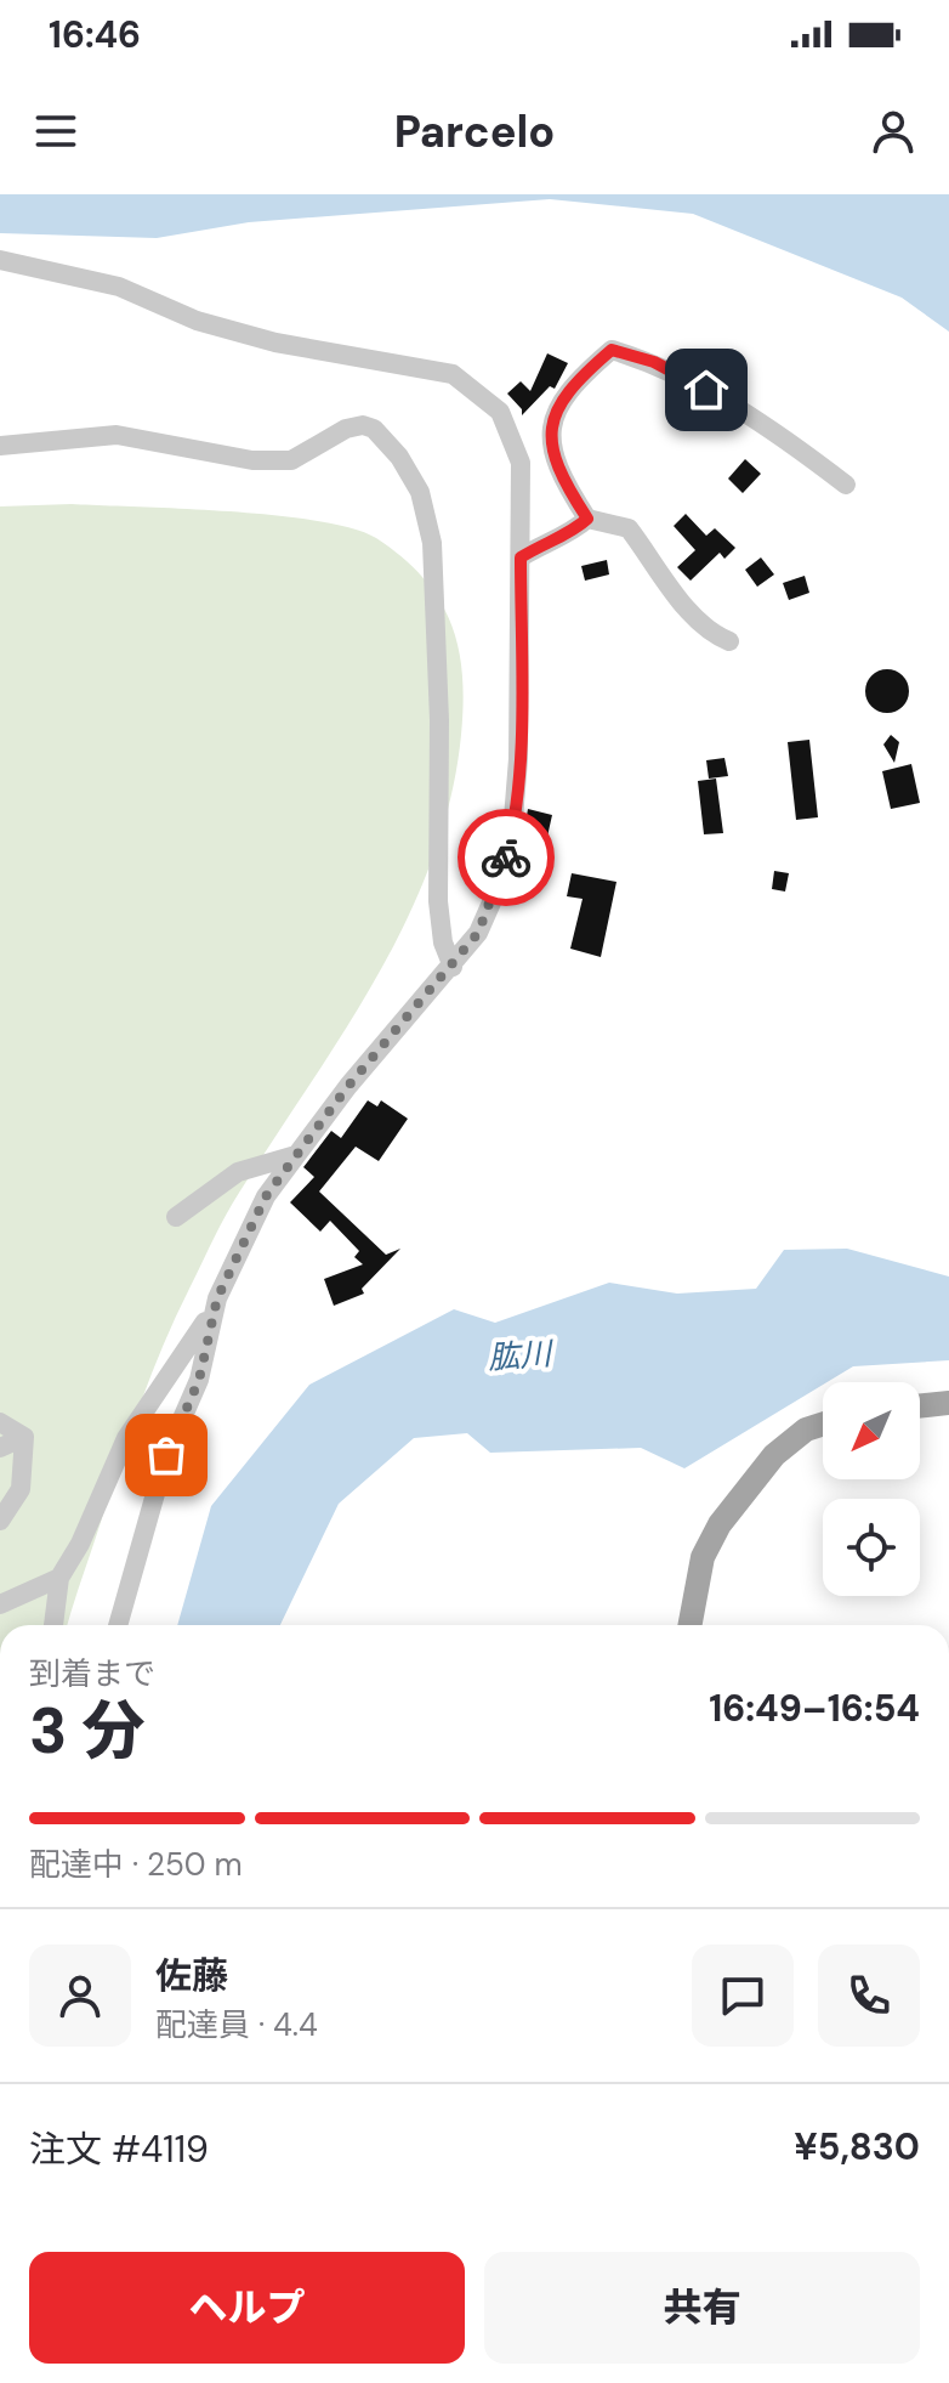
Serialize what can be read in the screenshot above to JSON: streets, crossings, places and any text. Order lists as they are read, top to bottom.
{
  "water": ["肱川"],
  "north": "bottom left",
  "page": {
    "status": "16:46",
    "header": "Parcelo",
    "heading": ["3 分", "到着まで", "16:49–16:54"],
    "panel": [
      "佐藤",
      "配達員 · 4.4",
      "注文 #4119",
      "¥5,830"
    ],
    "bar": "配達中 · 250 m",
    "buttons": ["ヘルプ", "共有"]
  }
}
